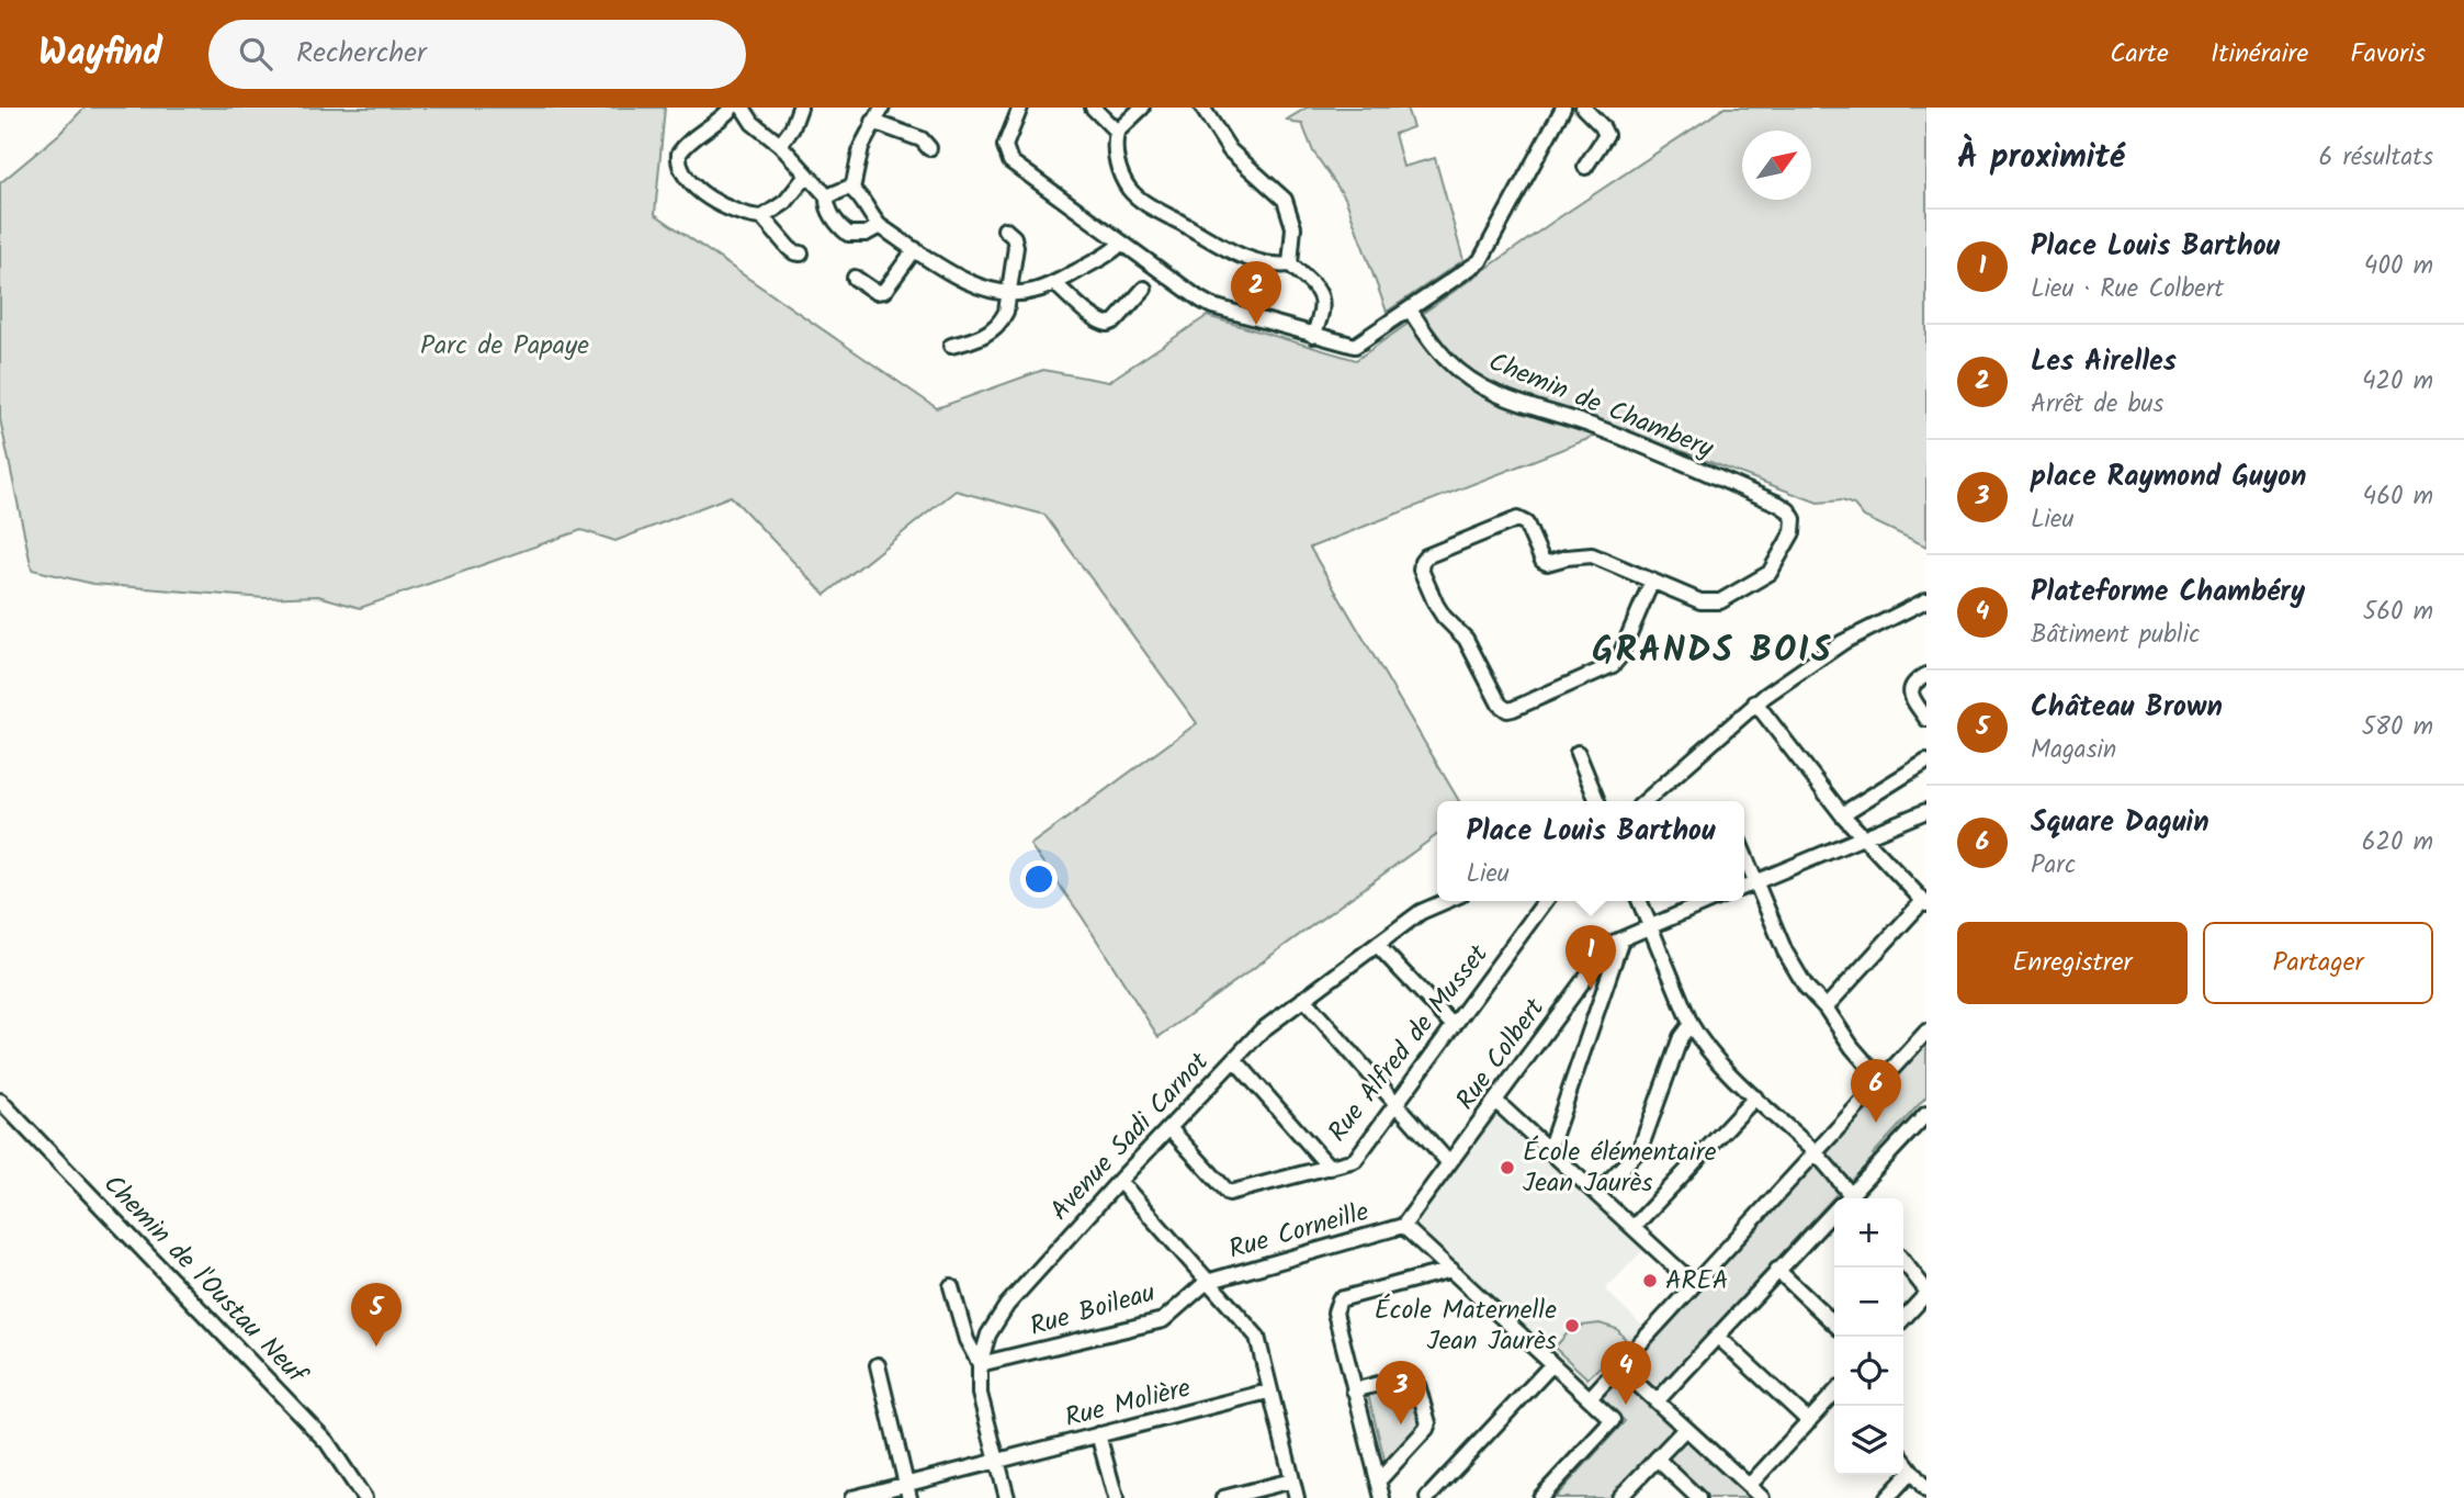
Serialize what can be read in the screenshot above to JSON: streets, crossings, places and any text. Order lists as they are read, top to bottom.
{
  "streets": {
    "street": [
      "Chemin de Chambery",
      "Rue Alfred de Musset",
      "Rue Colbert",
      "Avenue Sadi Carnot",
      "Rue Corneille",
      "Chemin de l'Oustau Neuf",
      "Rue Boileau",
      "Rue Molière"
    ]
  },
  "crossings": [
    ["Rue Alfred de Musset", "Avenue Sadi Carnot"],
    ["Rue Colbert", "Rue Corneille"],
    ["Avenue Sadi Carnot", "Rue Boileau"],
    ["Avenue Sadi Carnot", "Rue Molière"],
    ["Rue Corneille", "Rue Boileau"]
  ],
  "districts": ["GRANDS BOIS"],
  "parks": ["Parc de Papaye"],
  "places": ["École élémentaire Jean Jaurès", "AREA", "École Maternelle Jean Jaurès"],
  "north": "top right",
  "page": {
    "header": "Wayfind",
    "search": "Rechercher",
    "nav": ["Carte", "Itinéraire", "Favoris"],
    "heading": ["À proximité", "6 résultats"],
    "list": [
      {
        "mark": "1",
        "name": "Place Louis Barthou",
        "note": "Lieu · Rue Colbert",
        "value": "400 m"
      },
      {
        "mark": "2",
        "name": "Les Airelles",
        "note": "Arrêt de bus",
        "value": "420 m"
      },
      {
        "mark": "3",
        "name": "place Raymond Guyon",
        "note": "Lieu",
        "value": "460 m"
      },
      {
        "mark": "4",
        "name": "Plateforme Chambéry",
        "note": "Bâtiment public",
        "value": "560 m"
      },
      {
        "mark": "5",
        "name": "Château Brown",
        "note": "Magasin",
        "value": "580 m"
      },
      {
        "mark": "6",
        "name": "Square Daguin",
        "note": "Parc",
        "value": "620 m"
      }
    ],
    "pins": [
      "2",
      "1",
      "6",
      "5",
      "4",
      "3"
    ],
    "popup": ["Place Louis Barthou", "Lieu"],
    "buttons": ["Enregistrer", "Partager"],
    "map_buttons": ["+", "−"]
  }
}
